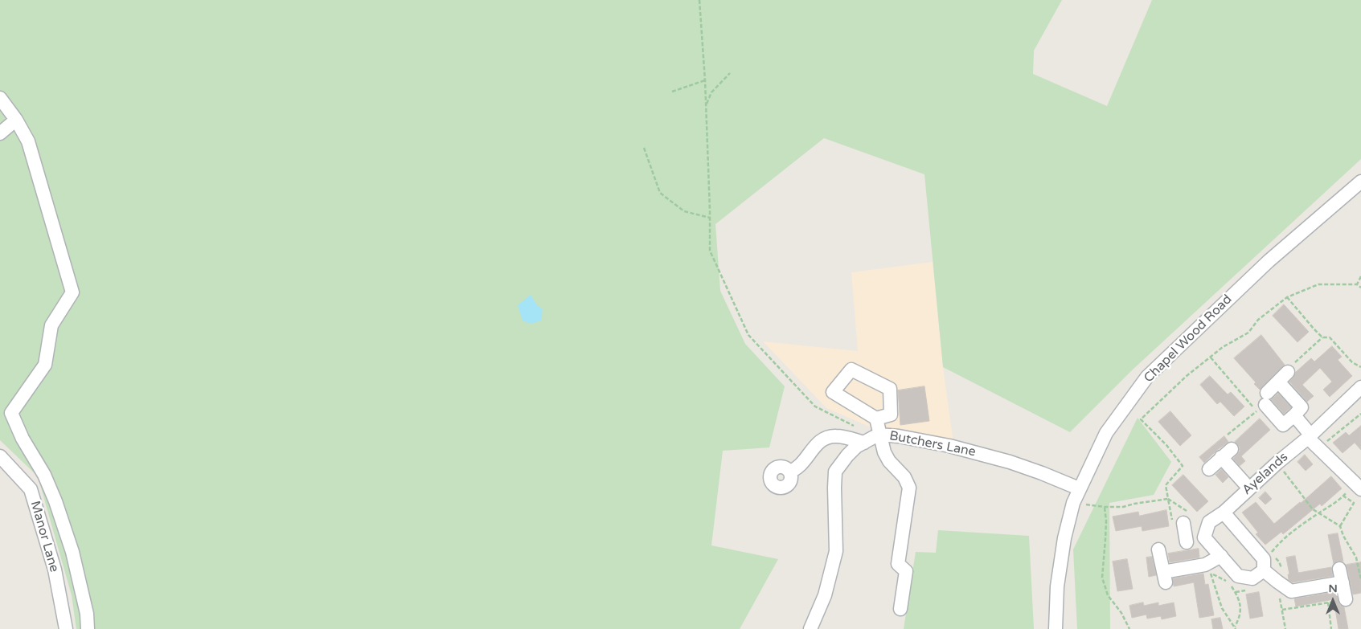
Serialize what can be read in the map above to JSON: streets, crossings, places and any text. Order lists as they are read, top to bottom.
{
  "streets": {
    "street": [
      "Chapel Wood Road",
      "Butchers Lane",
      "Ayelands",
      "Manor Lane"
    ]
  },
  "crossings": [
    ["Chapel Wood Road", "Butchers Lane"]
  ],
  "north": "top"
}
